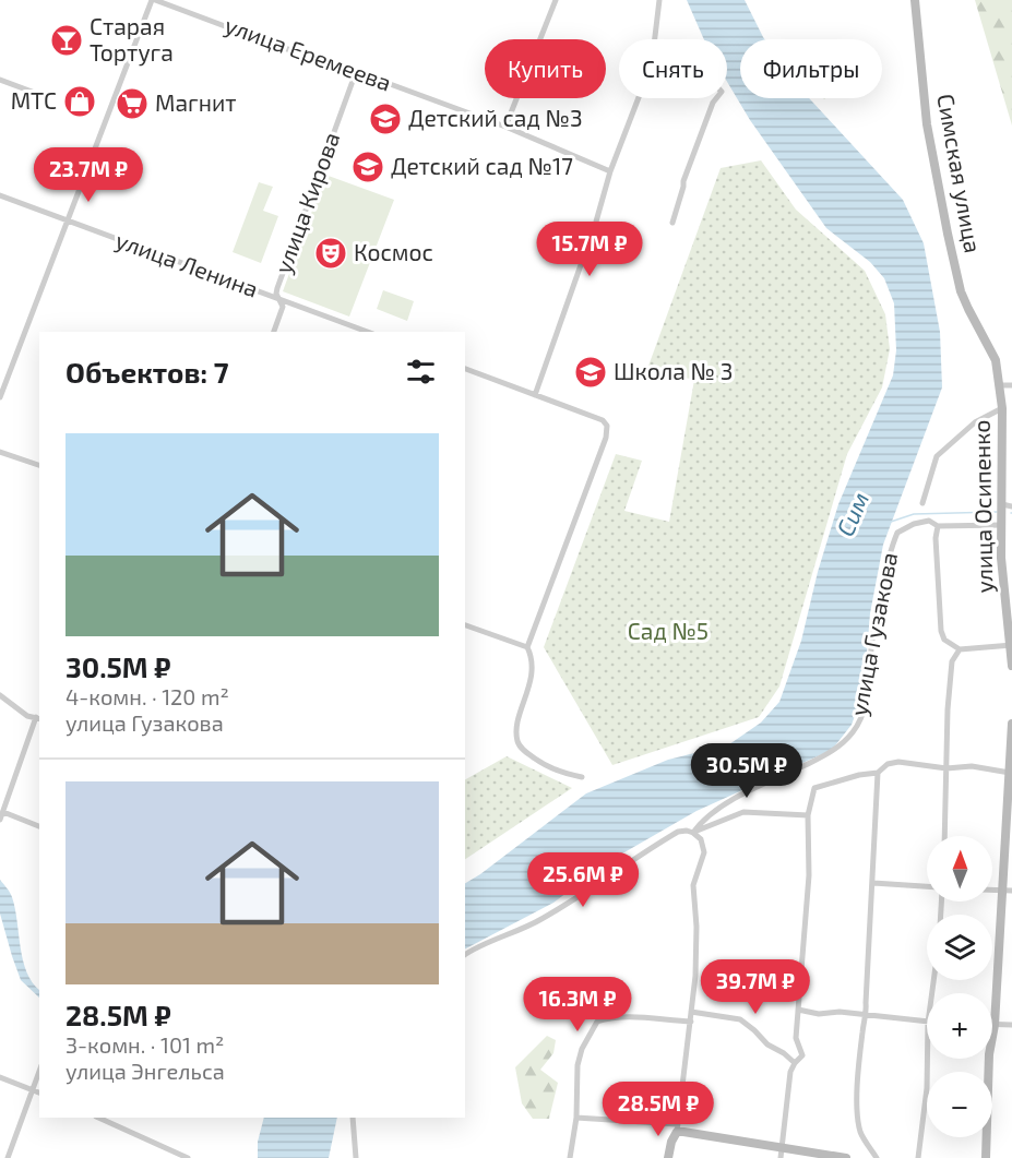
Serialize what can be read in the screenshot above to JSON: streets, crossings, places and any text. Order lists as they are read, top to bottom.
{
  "streets": {
    "main road": ["Симская улица", "улица Осипенко"],
    "street": [
      "улица Еремеева",
      "улица Кирова",
      "улица Ленина",
      "улица Гузакова"
    ]
  },
  "crossings": [
    ["улица Еремеева", "улица Кирова"],
    ["Симская улица", "улица Осипенко"],
    ["улица Кирова", "улица Ленина"],
    ["улица Осипенко", "улица Гузакова"]
  ],
  "water": ["Сим"],
  "parks": ["Сад №5"],
  "places": {
    "bar": ["Старая Тортуга"],
    "shop": ["МТС"],
    "supermarket": ["Магнит"],
    "school or university": ["Детский сад №3", "Детский сад №17", "Школа № 3"],
    "theatre": ["Космос"]
  },
  "north": "top",
  "page": {
    "chip": ["Купить", "Снять", "Фильтры"],
    "price": [
      "23.7M ₽",
      "15.7M ₽",
      "30.5M ₽",
      "25.6M ₽",
      "39.7M ₽",
      "16.3M ₽",
      "28.5M ₽"
    ],
    "heading": "Объектов: 7",
    "list": [
      {
        "name": "30.5M ₽",
        "note": "4-комн. · 120 m² · улица Гузакова"
      },
      {
        "name": "28.5M ₽",
        "note": "3-комн. · 101 m² · улица Энгельса"
      }
    ],
    "map_buttons": ["+", "−"]
  }
}
